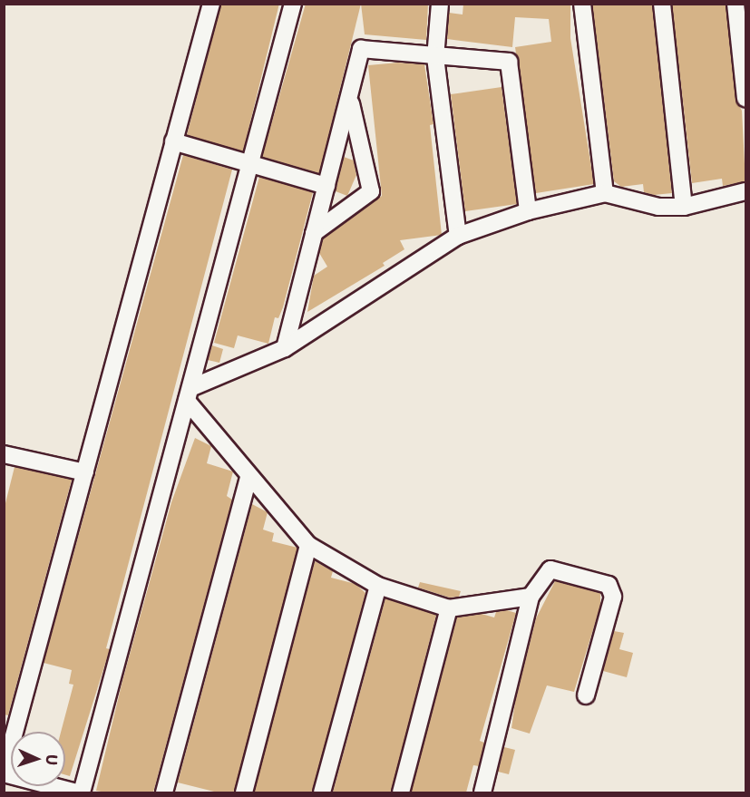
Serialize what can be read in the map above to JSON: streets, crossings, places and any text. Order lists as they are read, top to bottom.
{
  "north": "right"
}
